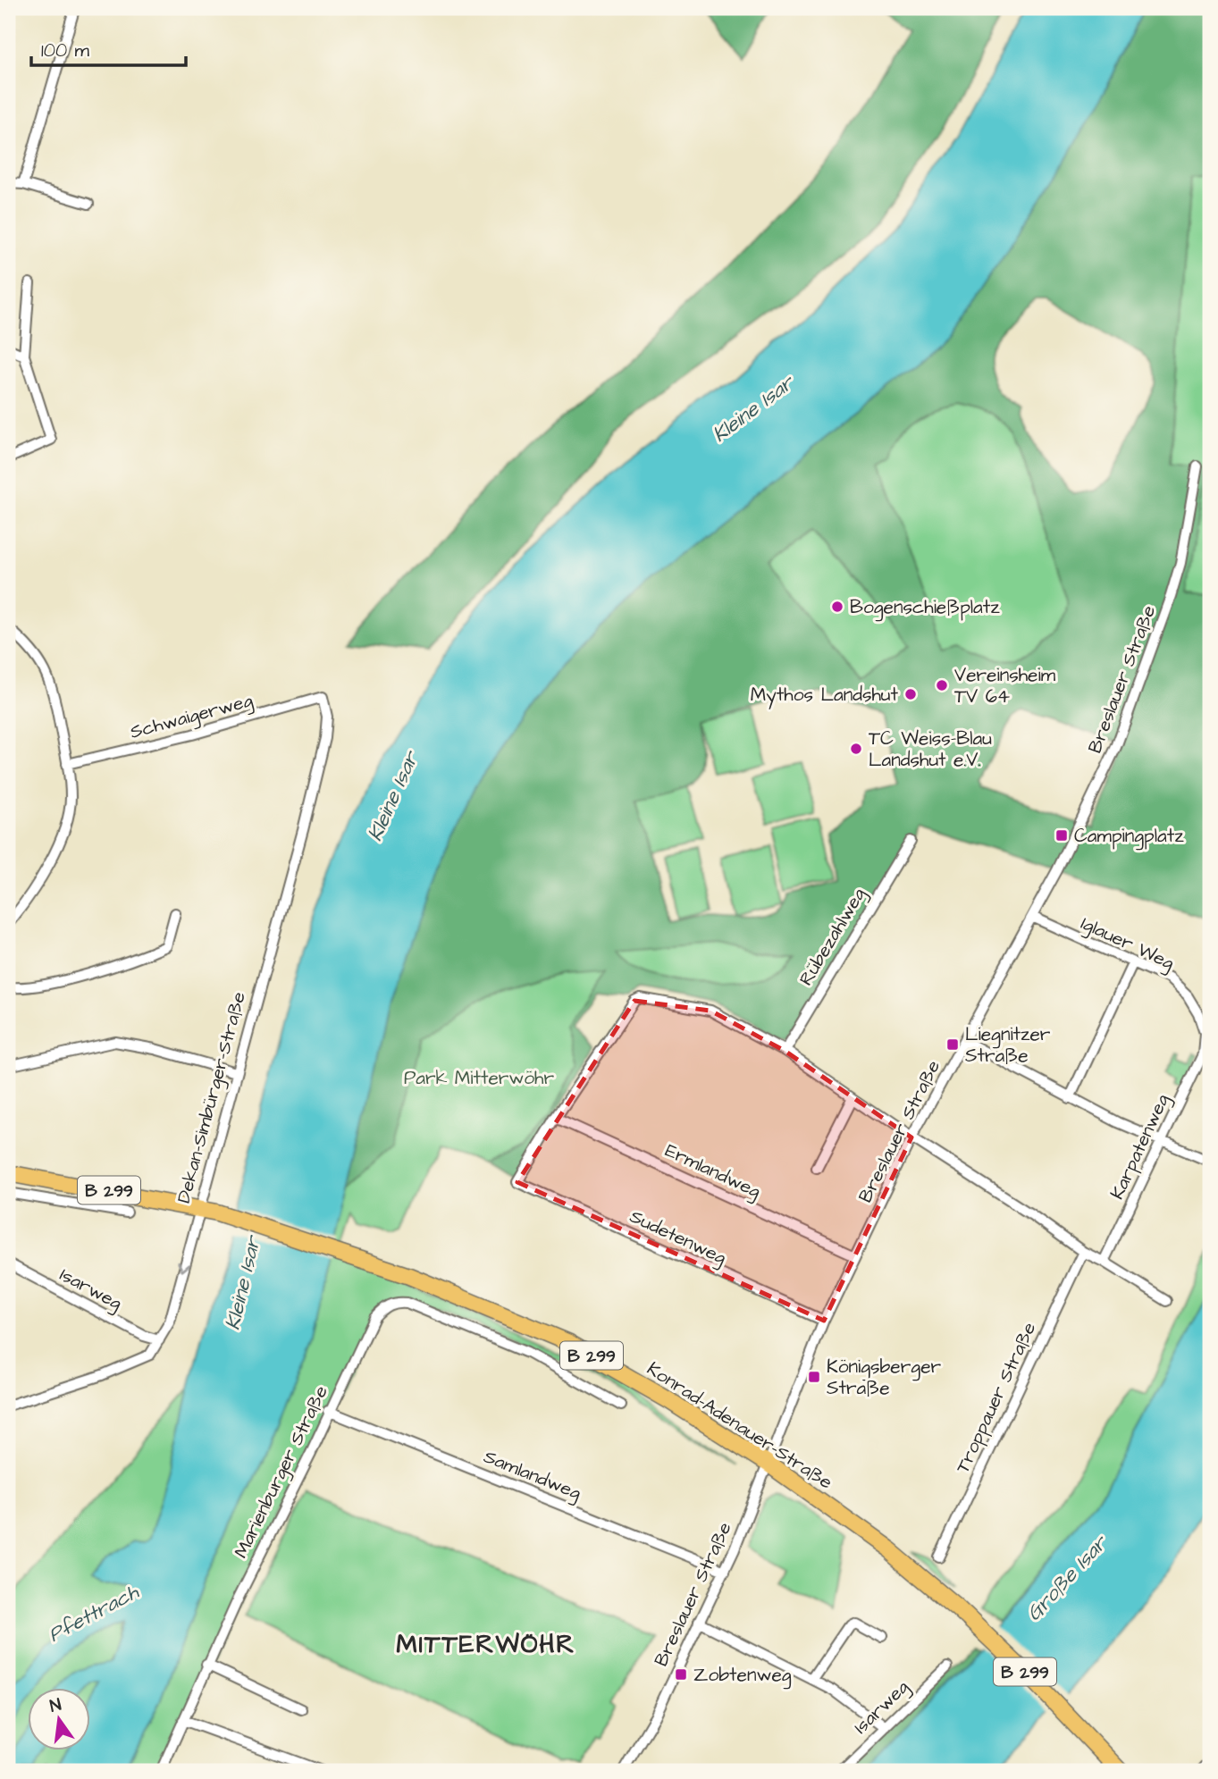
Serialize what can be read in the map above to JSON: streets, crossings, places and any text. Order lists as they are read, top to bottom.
{
  "streets": {
    "main road": ["B 299", "Konrad-Adenauer-Straße"],
    "street": [
      "Breslauer Straße",
      "Schwaigerweg",
      "Rübezahlweg",
      "Iglauer Weg",
      "Dekan-Simbürger-Straße",
      "Karpatenweg",
      "Ermlandweg",
      "Sudetenweg",
      "Isarweg",
      "Troppauer Straße",
      "Marienburger Straße",
      "Samlandweg"
    ]
  },
  "crossings": [
    ["Breslauer Straße", "Iglauer Weg"],
    ["Breslauer Straße", "Ermlandweg"],
    ["Breslauer Straße", "Sudetenweg"],
    ["Breslauer Straße", "Konrad-Adenauer-Straße"],
    ["Breslauer Straße", "Samlandweg"],
    ["Schwaigerweg", "Dekan-Simbürger-Straße"],
    ["Iglauer Weg", "Karpatenweg"],
    ["Dekan-Simbürger-Straße", "Isarweg"],
    ["Dekan-Simbürger-Straße", "Konrad-Adenauer-Straße"],
    ["Ermlandweg", "Sudetenweg"],
    ["Marienburger Straße", "Samlandweg"]
  ],
  "districts": ["MITTERWÖHR"],
  "water": ["Kleine Isar", "Große Isar", "Pfettrach"],
  "parks": ["Park Mitterwöhr"],
  "places": {
    "other": [
      "Bogenschießplatz",
      "Vereinsheim TV 64",
      "Mythos Landshut",
      "TC Weiss-Blau Landshut e.V."
    ],
    "transit": [
      "Campingplatz",
      "Liegnitzer Straße",
      "Königsberger Straße",
      "Zobtenweg"
    ]
  },
  "scale_bar": "100 m",
  "north": "top"
}
